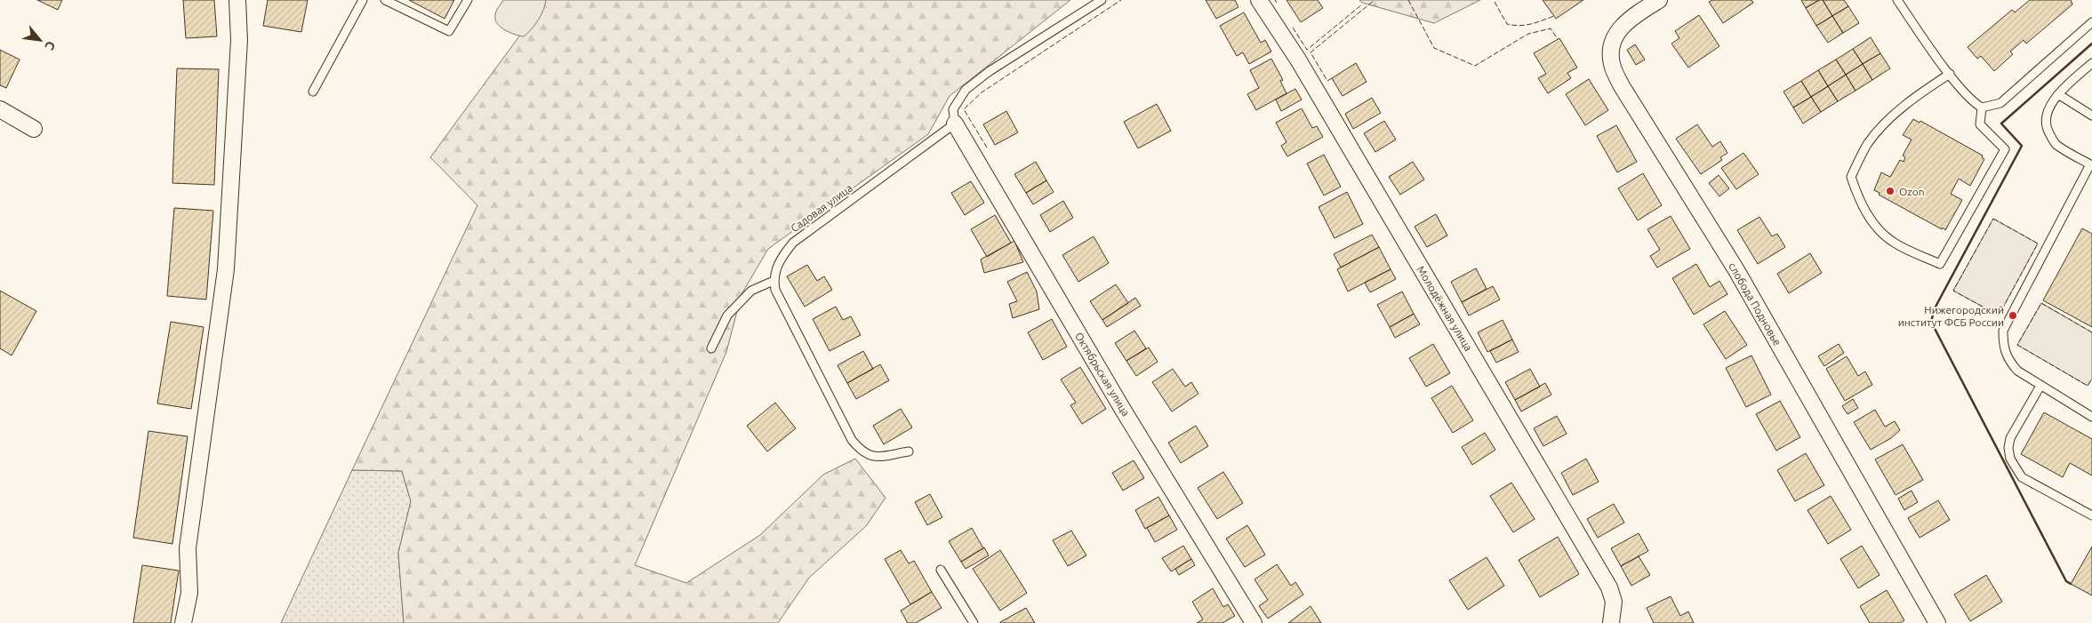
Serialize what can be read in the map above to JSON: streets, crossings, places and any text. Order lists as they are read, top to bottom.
{
  "streets": {
    "street": ["слобода Подновье", "Молодёжная улица", "Октябрьская улица"],
    "lane": ["Садовая улица"]
  },
  "crossings": [
    ["Садовая улица", "Октябрьская улица"]
  ],
  "places": ["Ozon", "Нижегородский институт ФСБ России"],
  "north": "bottom right"
}
